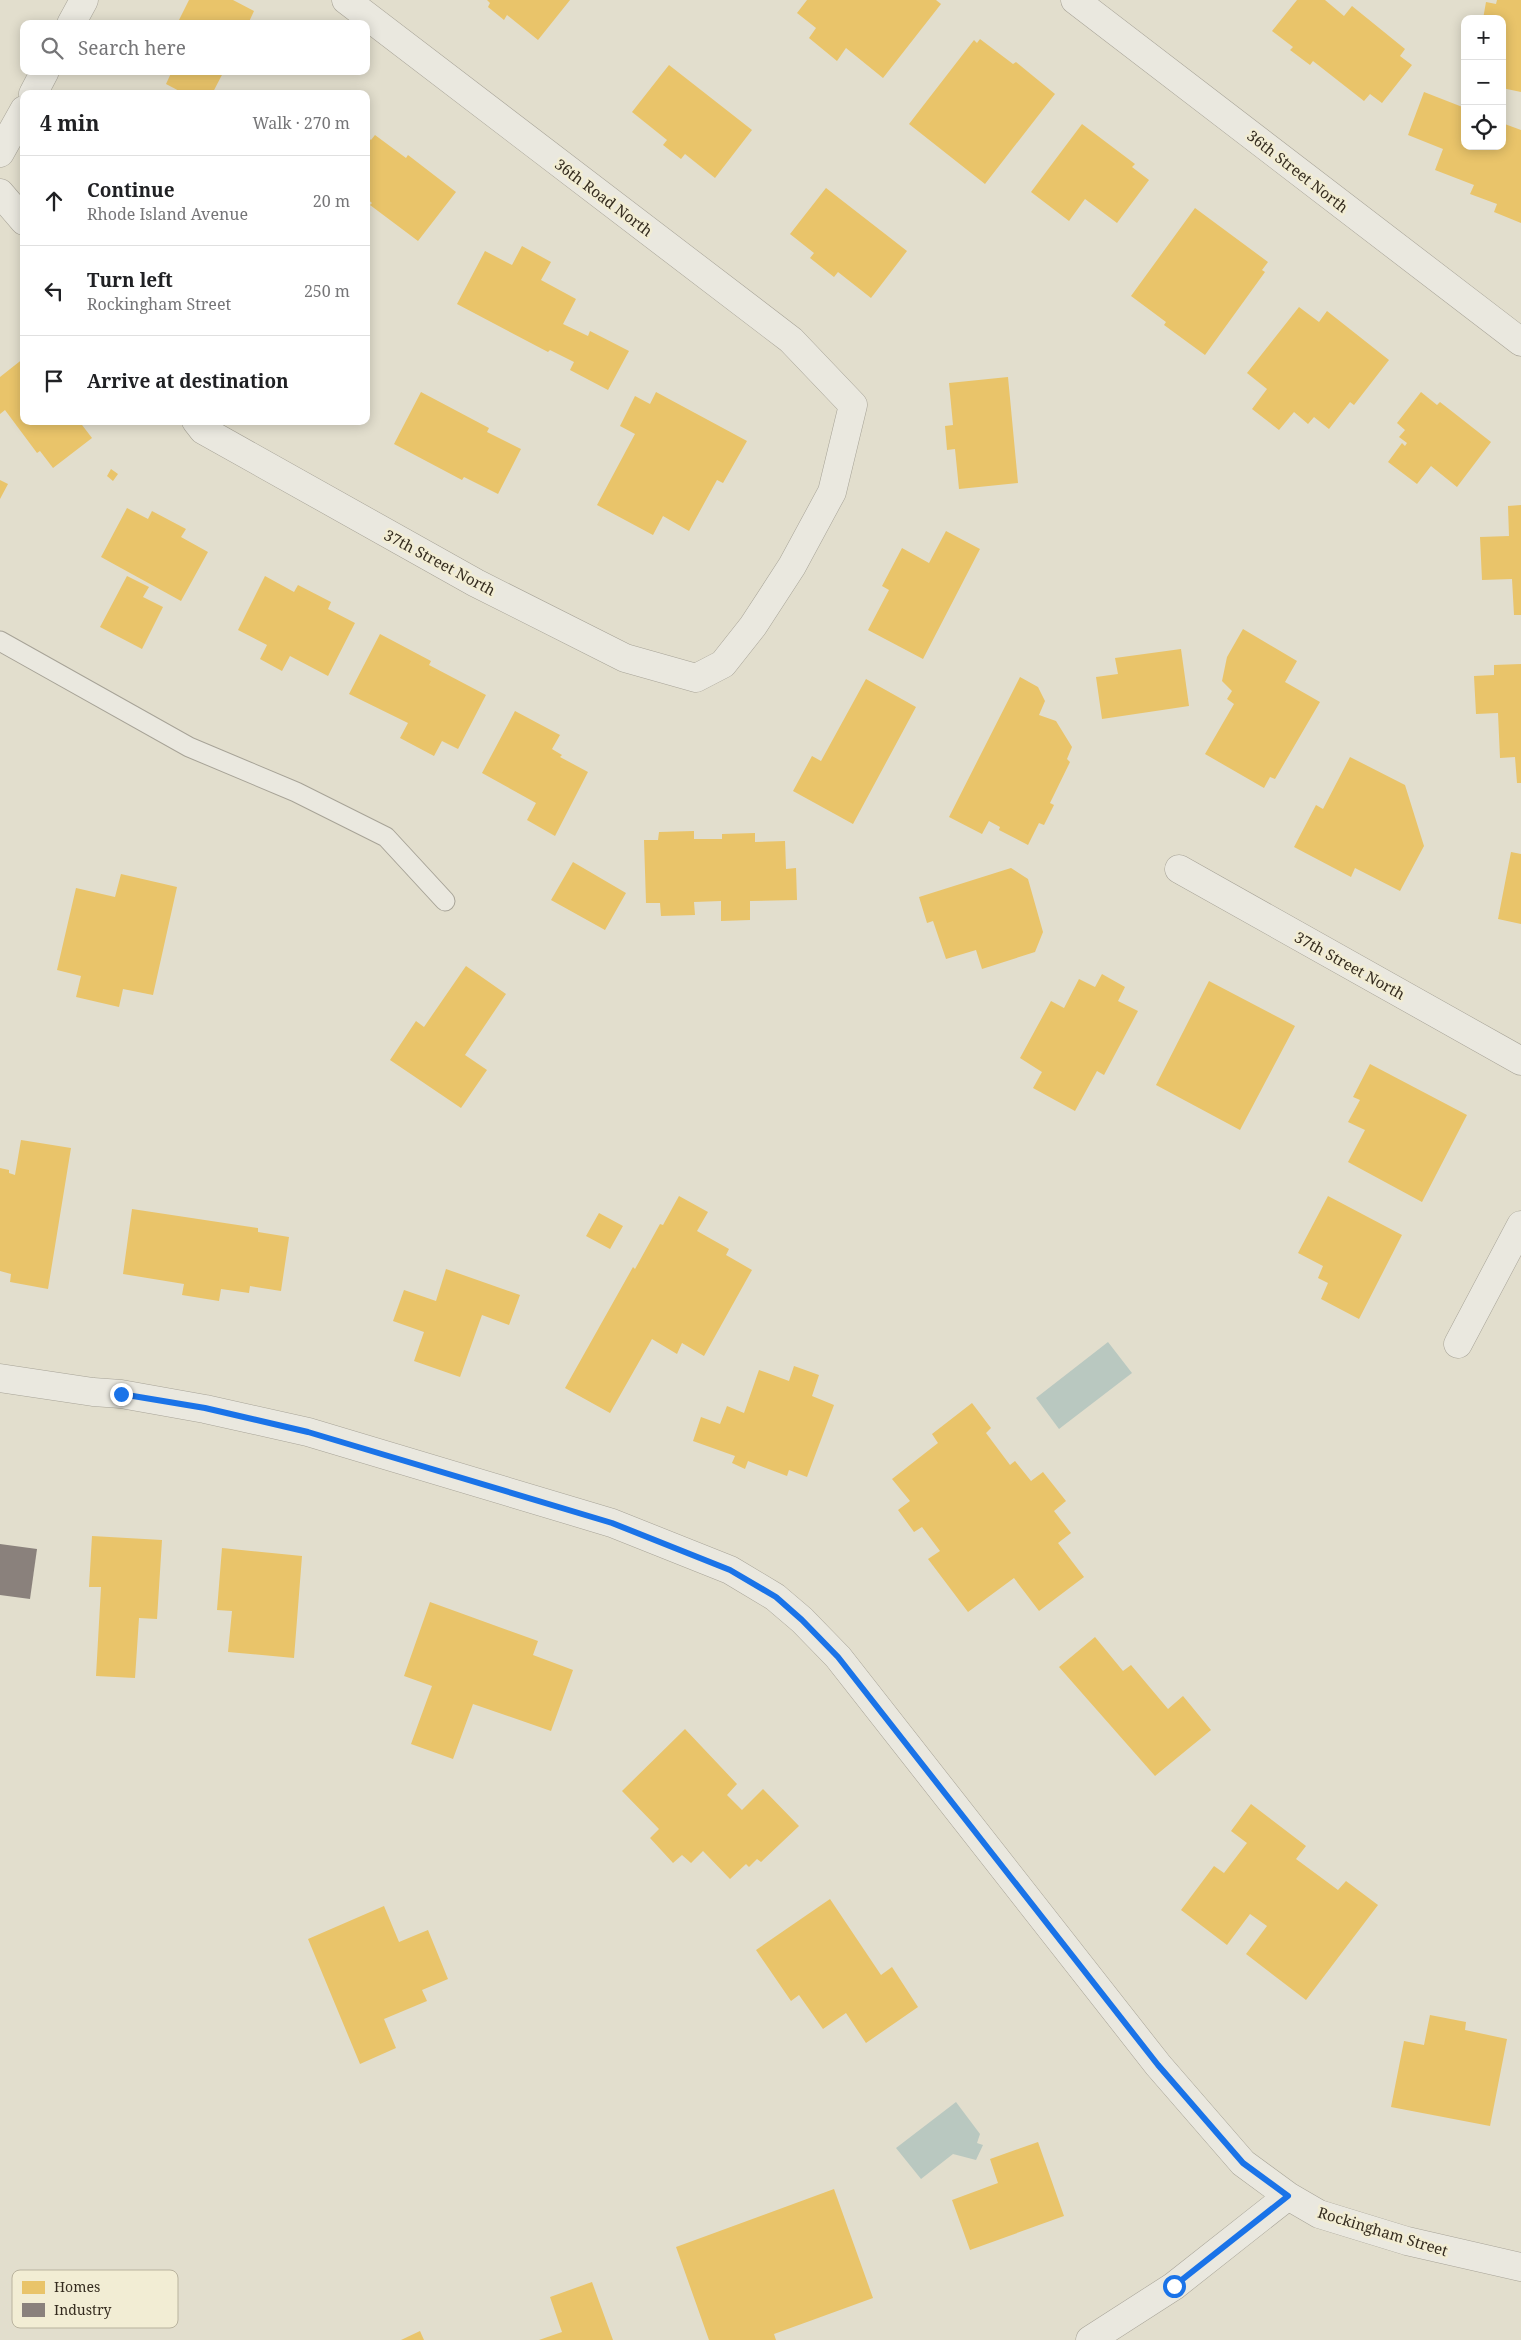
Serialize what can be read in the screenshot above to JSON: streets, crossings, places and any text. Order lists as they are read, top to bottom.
{
  "streets": {
    "street": [
      "36th Street North",
      "36th Road North",
      "37th Street North",
      "Rockingham Street"
    ]
  },
  "crossings": [
    ["36th Road North", "37th Street North"]
  ],
  "legend": ["Homes", "Industry"],
  "page": {
    "map_buttons": ["+", "−"],
    "search": "Search here",
    "heading": ["4 min", "Walk · 270 m"],
    "list": [
      ["Continue", "Rhode Island Avenue", "20 m"],
      ["Turn left", "Rockingham Street", "250 m"],
      "Arrive at destination"
    ]
  }
}
